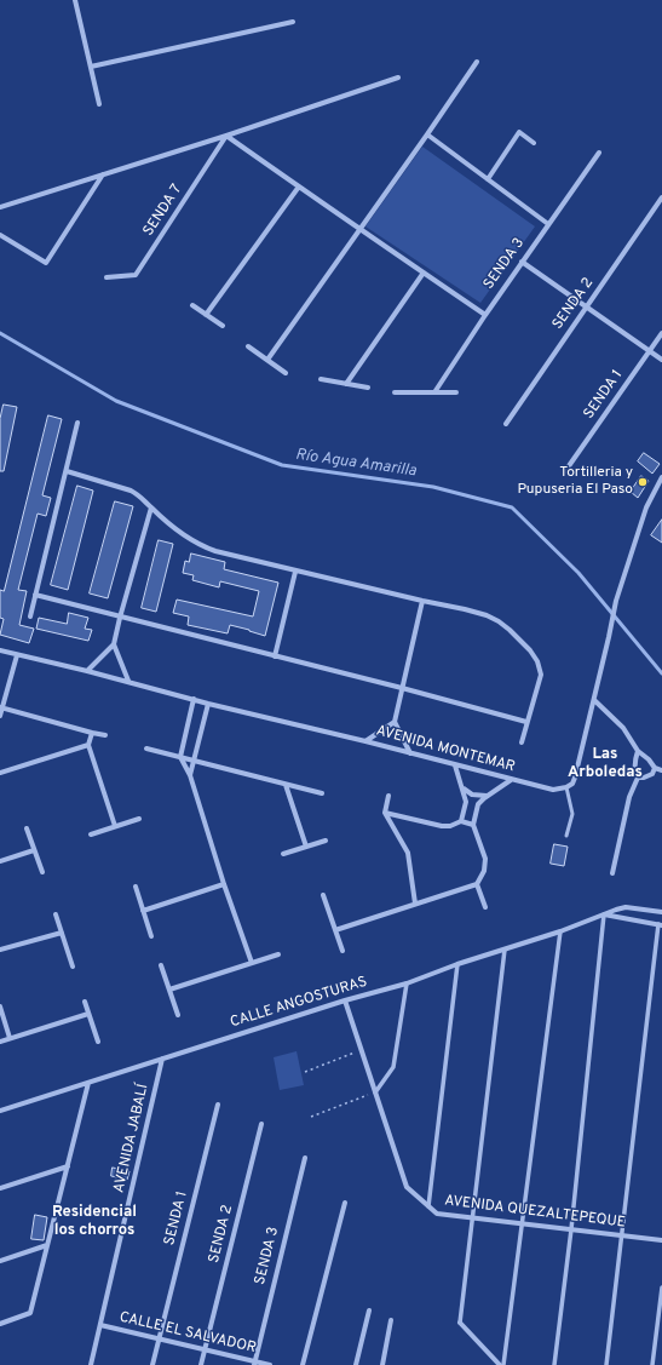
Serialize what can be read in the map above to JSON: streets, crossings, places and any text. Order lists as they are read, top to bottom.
{
  "streets": {
    "street": [
      "SENDA 7",
      "SENDA 3",
      "SENDA 2",
      "SENDA 1",
      "AVENIDA MONTEMAR",
      "CALLE ANGOSTURAS",
      "AVENIDA JABALÍ",
      "AVENIDA QUEZALTEPEQUE",
      "CALLE EL SALVADOR"
    ]
  },
  "crossings": [
    ["SENDA 3", "CALLE EL SALVADOR"],
    ["SENDA 2", "CALLE EL SALVADOR"],
    ["SENDA 1", "CALLE EL SALVADOR"],
    ["CALLE ANGOSTURAS", "AVENIDA JABALÍ"],
    ["CALLE ANGOSTURAS", "AVENIDA QUEZALTEPEQUE"],
    ["AVENIDA JABALÍ", "CALLE EL SALVADOR"]
  ],
  "districts": ["Las Arboledas", "Residencial los chorros"],
  "water": ["Río Agua Amarilla"],
  "places": ["Tortilleria y Pupuseria El Paso"]
}
